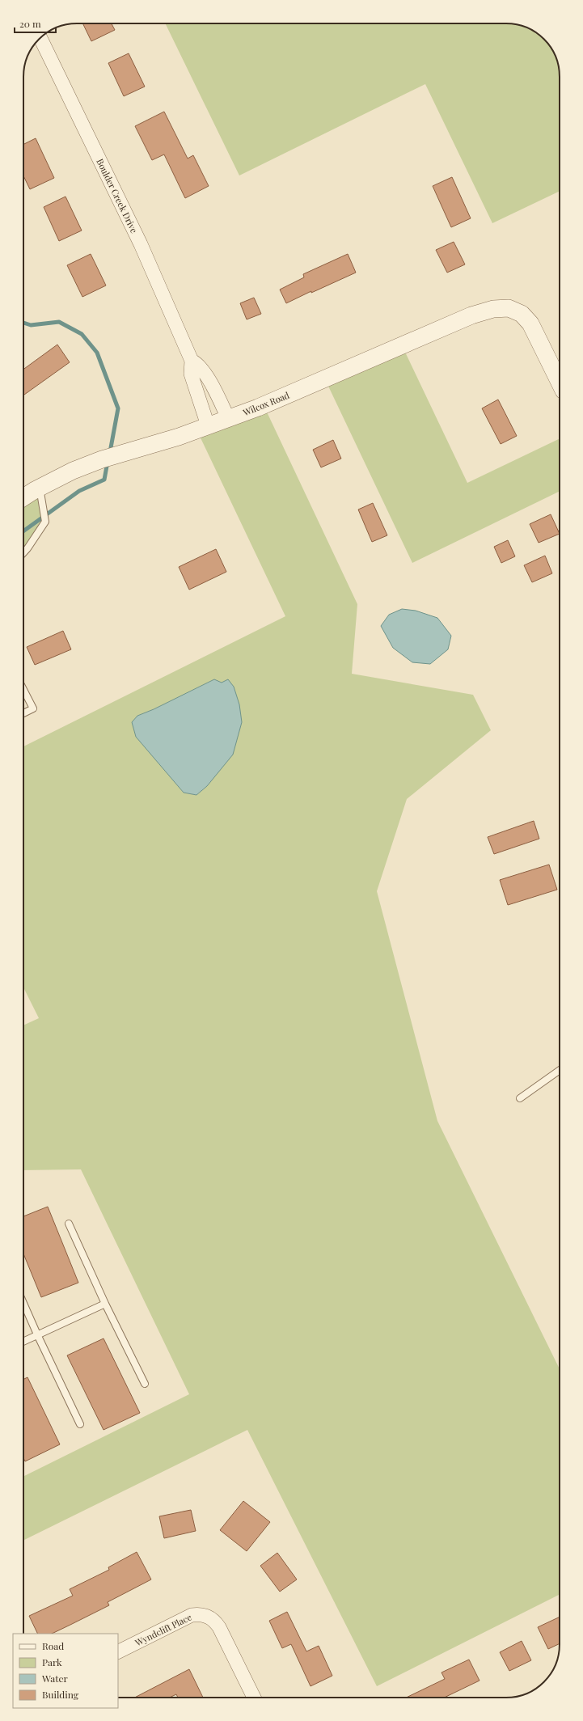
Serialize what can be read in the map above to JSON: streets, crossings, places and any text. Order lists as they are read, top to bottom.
{
  "streets": {
    "street": ["Boulder Creek Drive", "Wilcox Road", "Wyndclift Place"]
  },
  "crossings": [
    ["Boulder Creek Drive", "Wilcox Road"]
  ],
  "legend": [
    "Road",
    "Park",
    "Water",
    "Building"
  ],
  "scale_bar": "20 m"
}
